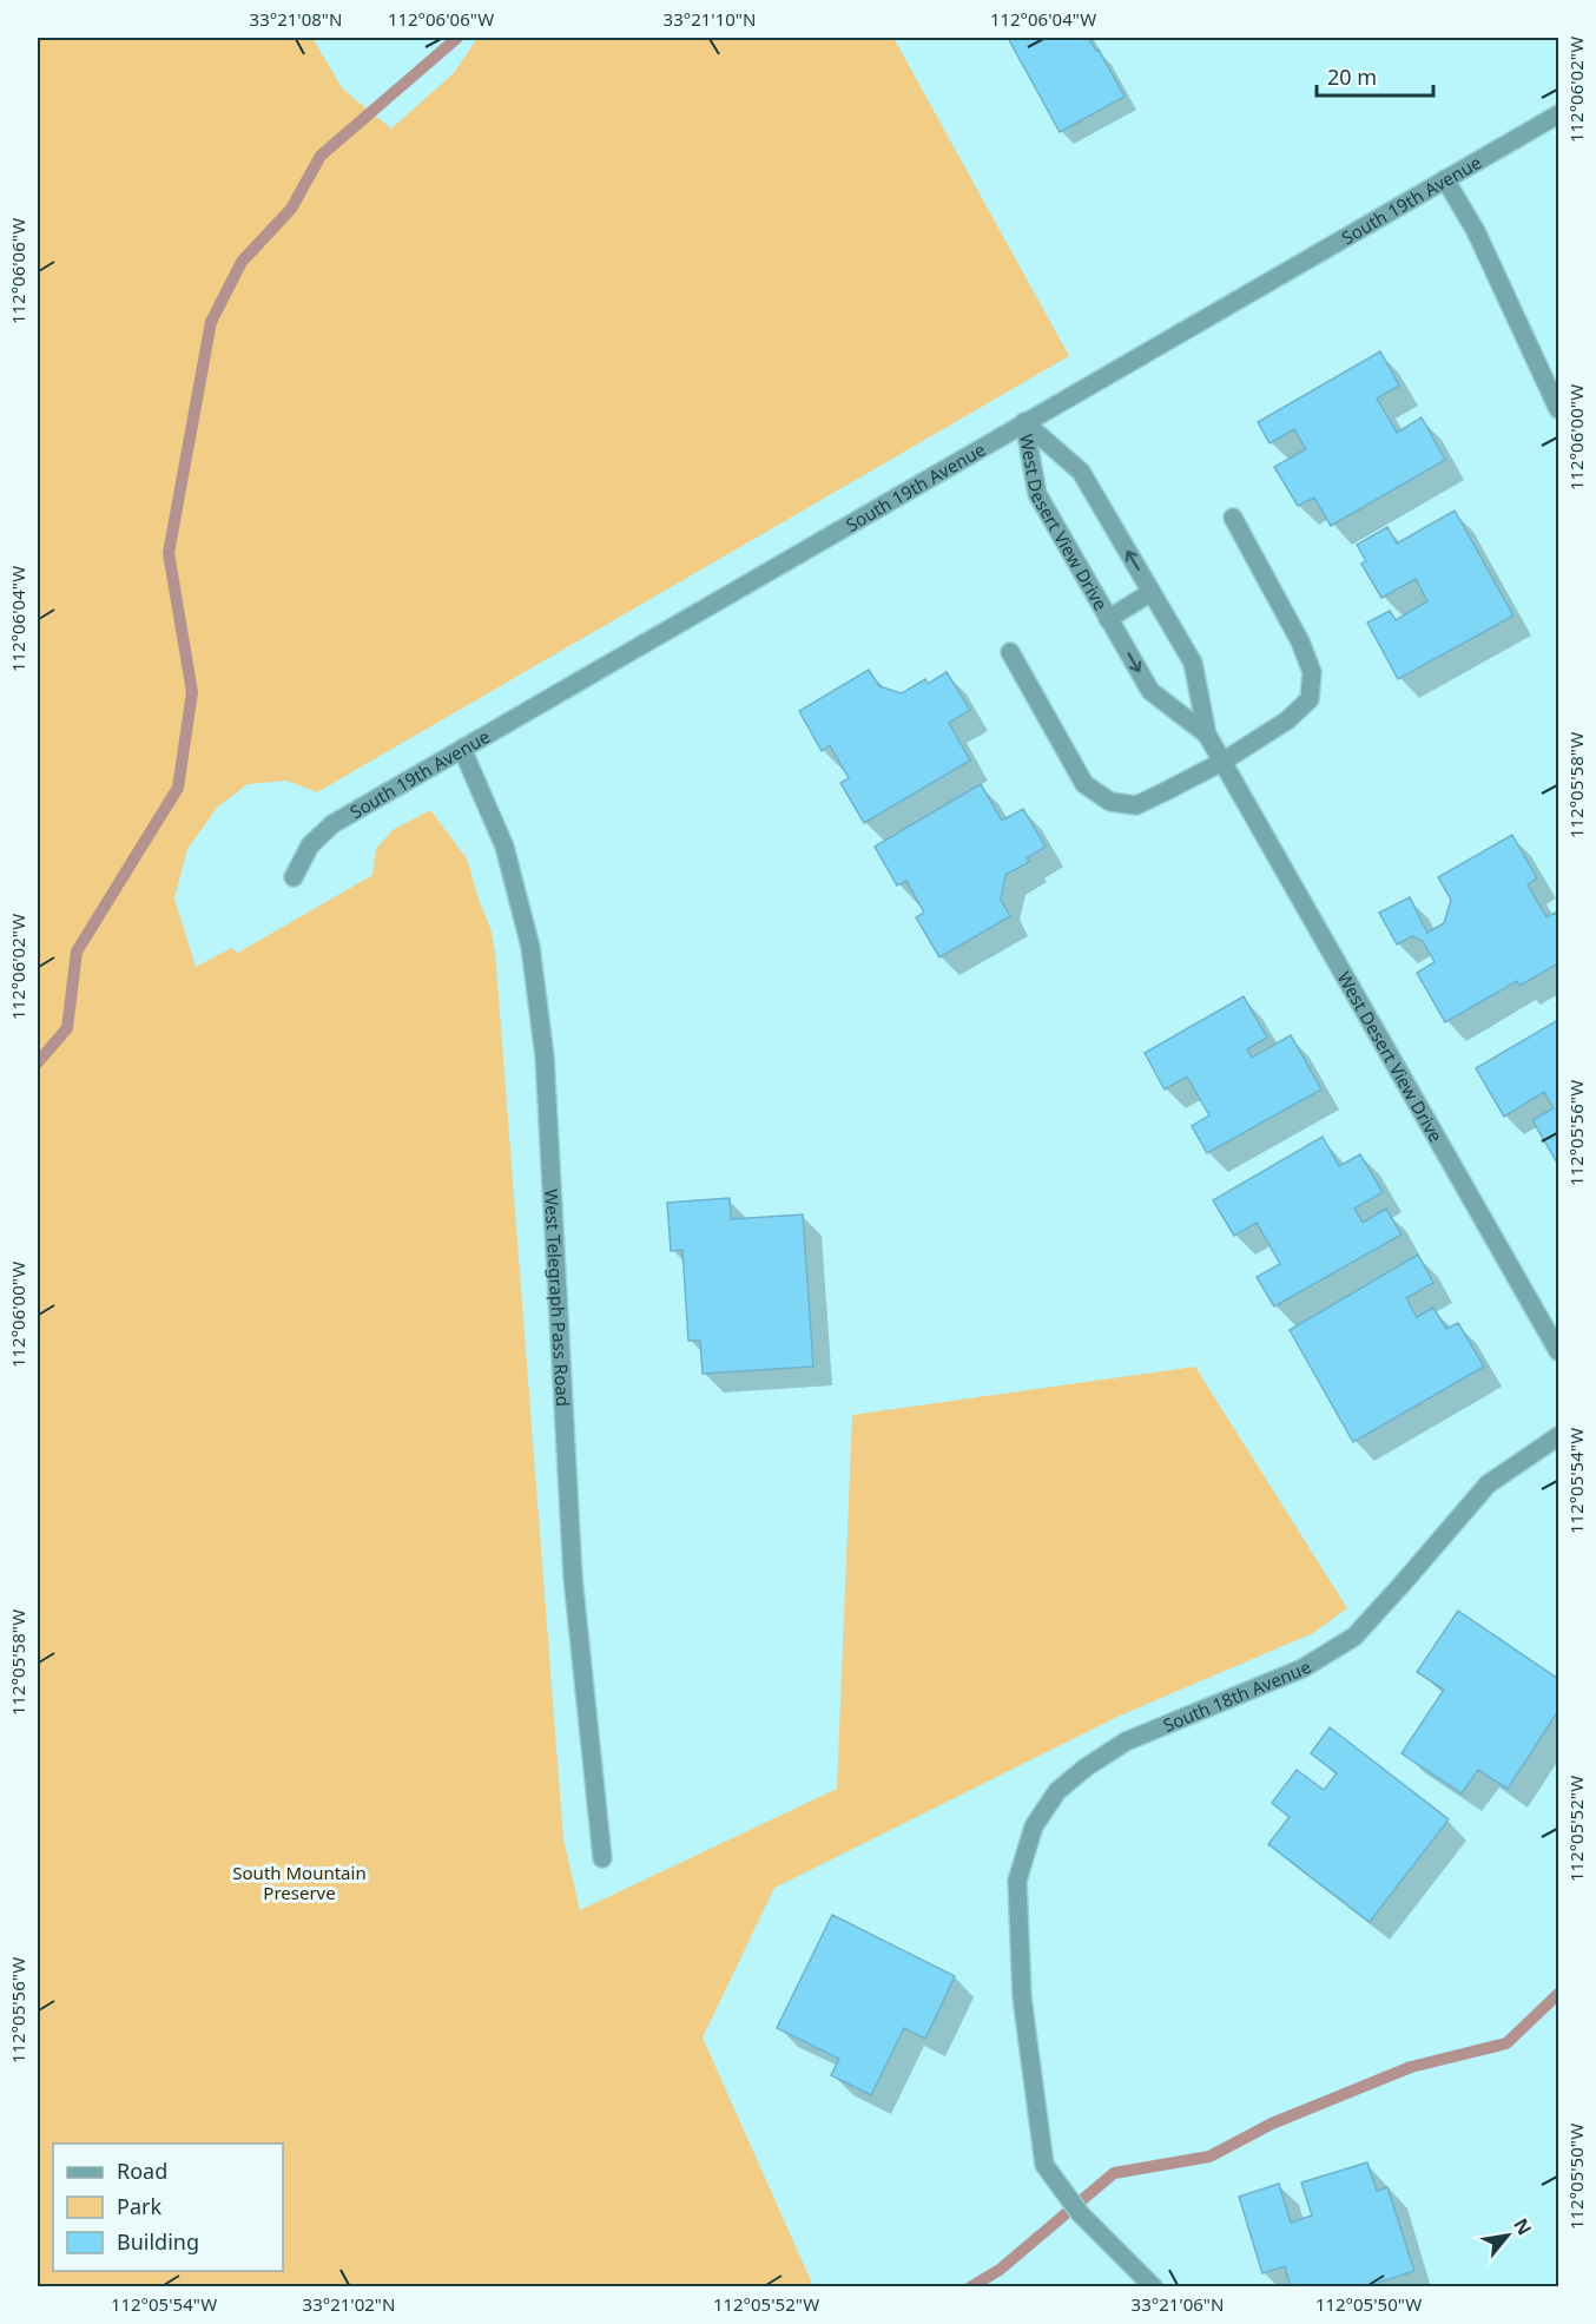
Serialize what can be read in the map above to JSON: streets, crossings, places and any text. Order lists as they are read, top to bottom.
{
  "streets": {
    "street": [
      "South 19th Avenue",
      "West Desert View Drive",
      "West Telegraph Pass Road",
      "South 18th Avenue"
    ]
  },
  "crossings": [
    ["South 19th Avenue", "West Desert View Drive"],
    ["South 19th Avenue", "West Telegraph Pass Road"]
  ],
  "parks": ["South Mountain Preserve"],
  "legend": ["Road", "Park", "Building"],
  "scale_bar": "20 m",
  "north": "top right",
  "coordinates": [
    "33°21'08\"N",
    "112°06'06\"W",
    "33°21'10\"N",
    "112°06'04\"W",
    "112°06'02\"W",
    "112°06'00\"W",
    "112°05'58\"W",
    "112°05'56\"W",
    "112°05'54\"W",
    "112°05'52\"W",
    "112°05'50\"W",
    "33°21'02\"N",
    "33°21'06\"N"
  ]
}
